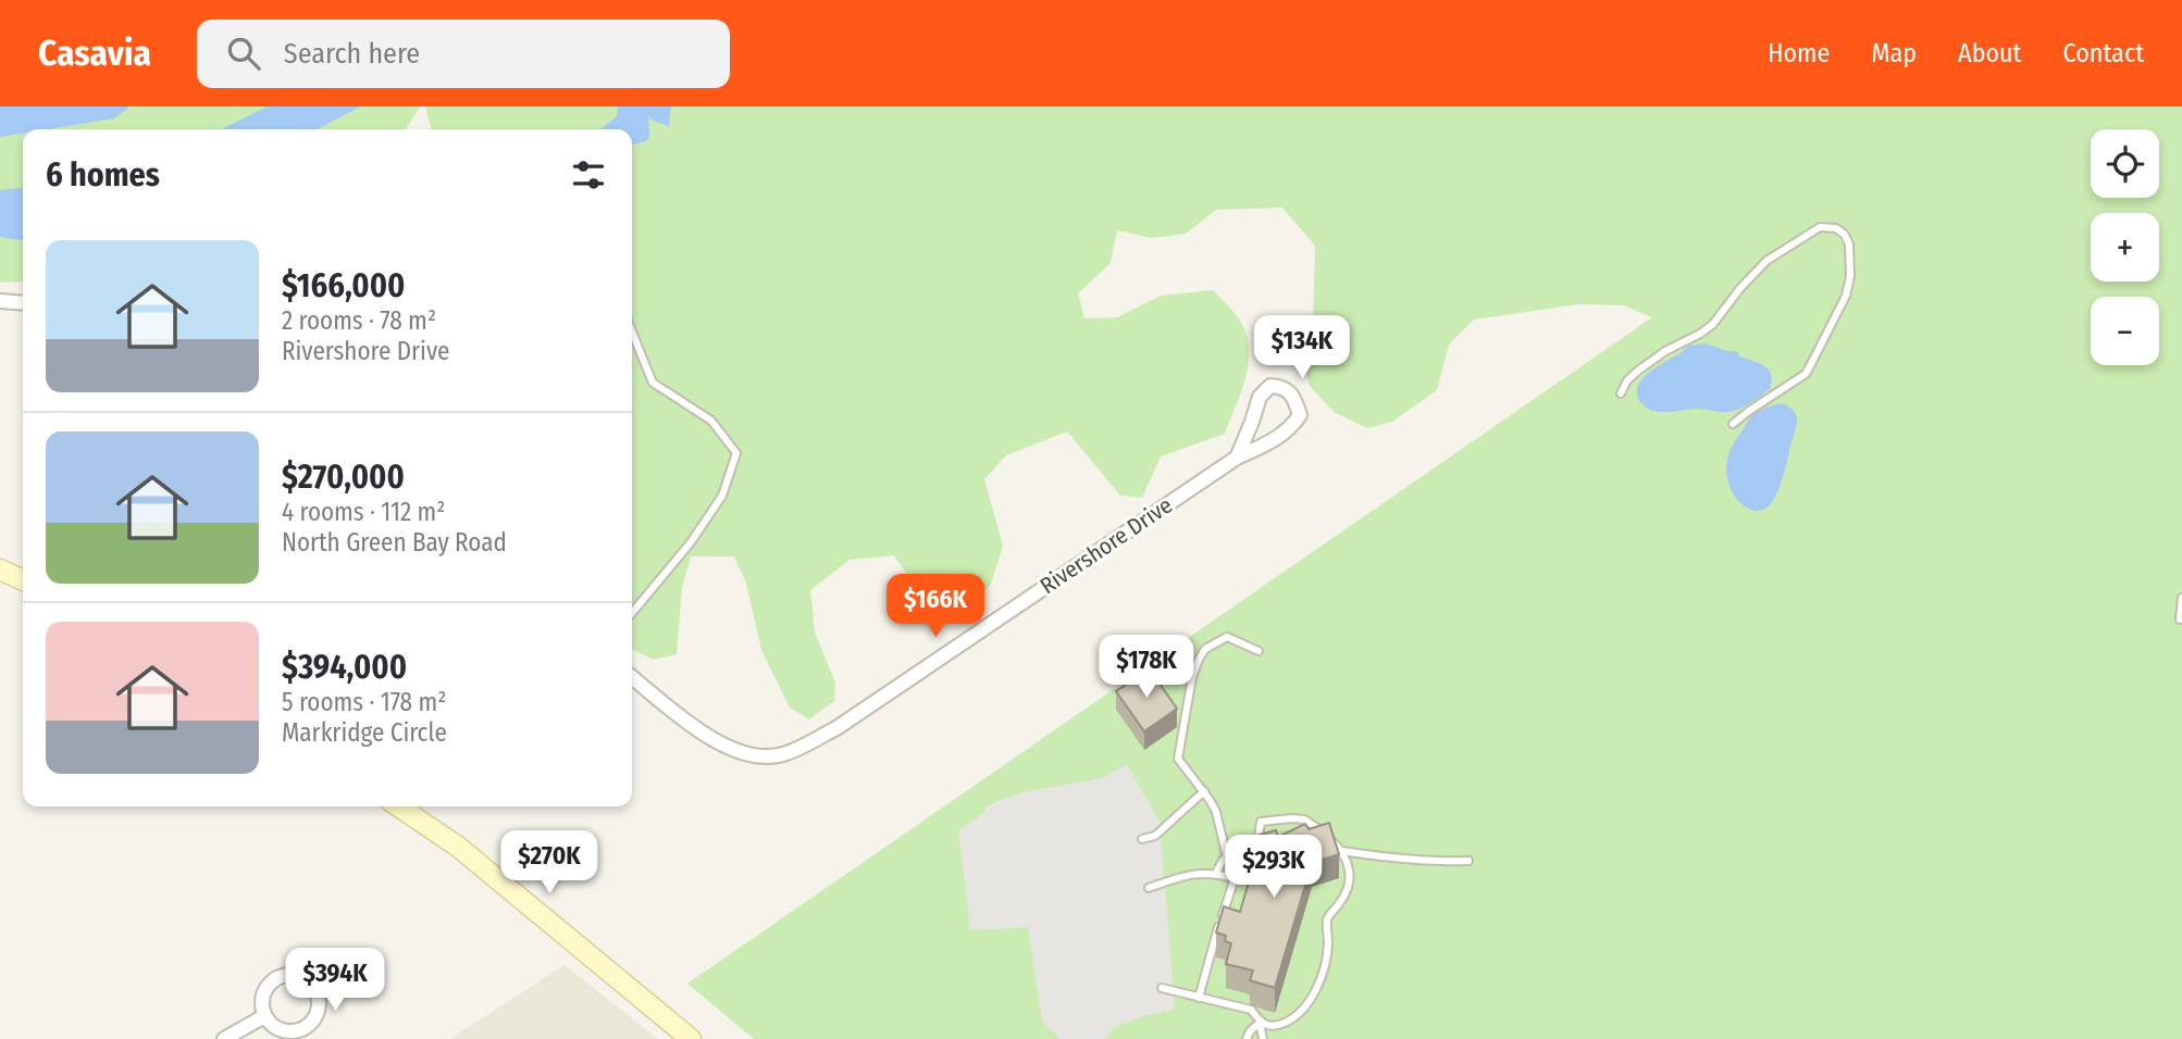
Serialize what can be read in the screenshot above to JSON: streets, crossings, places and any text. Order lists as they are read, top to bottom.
{
  "streets": {
    "street": ["Rivershore Drive"]
  },
  "page": {
    "header": "Casavia",
    "search": "Search here",
    "nav": [
      "Home",
      "Map",
      "About",
      "Contact"
    ],
    "map_buttons": ["+", "−"],
    "heading": "6 homes",
    "list": [
      {
        "name": "$166,000",
        "note": "2 rooms · 78 m² · Rivershore Drive"
      },
      {
        "name": "$270,000",
        "note": "4 rooms · 112 m² · North Green Bay Road"
      },
      {
        "name": "$394,000",
        "note": "5 rooms · 178 m² · Markridge Circle"
      }
    ],
    "price": [
      "$134K",
      "$166K",
      "$178K",
      "$270K",
      "$293K",
      "$394K"
    ]
  }
}
